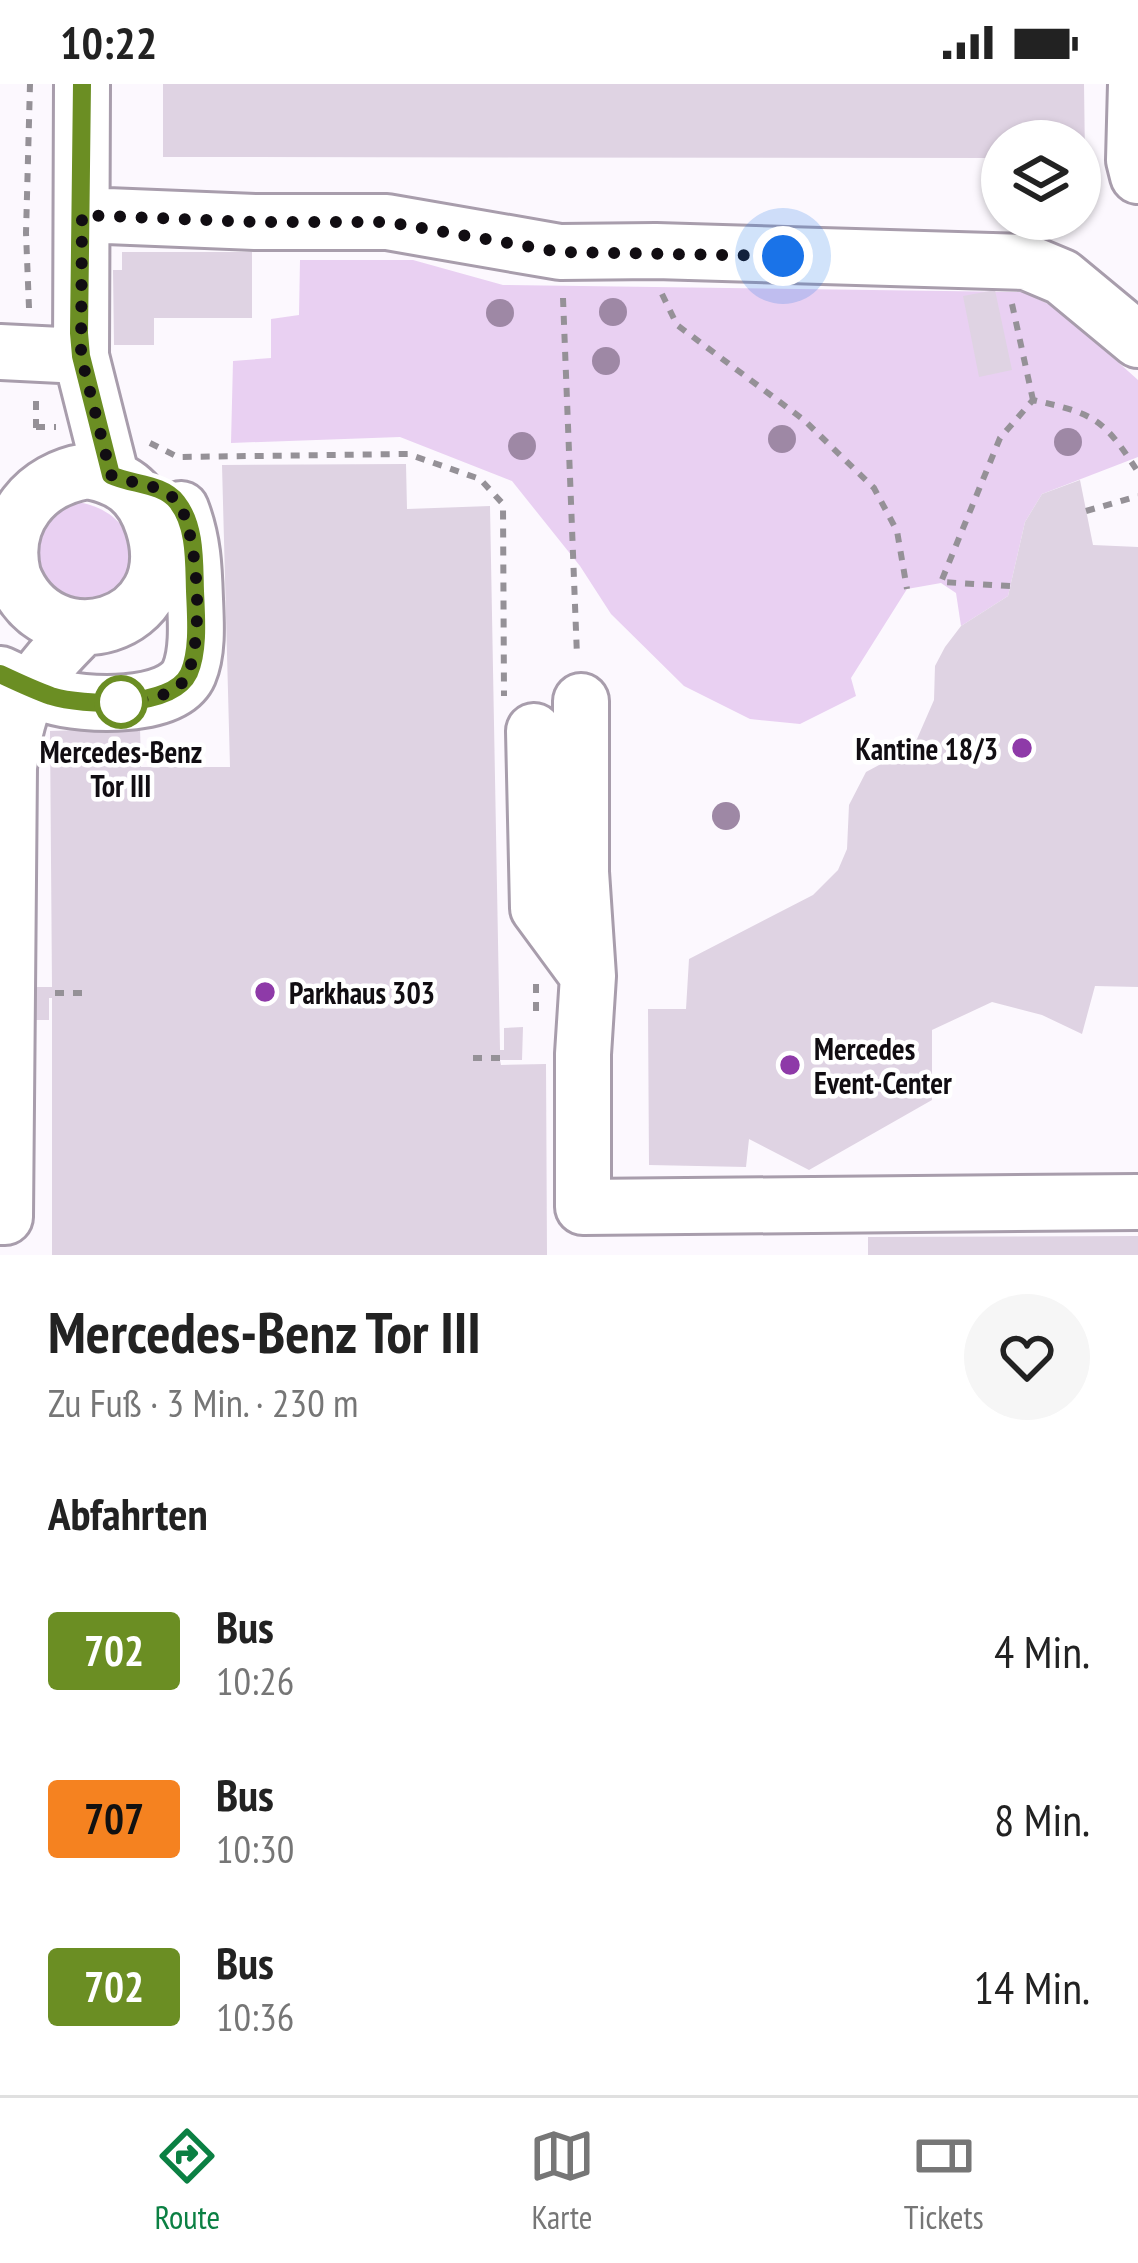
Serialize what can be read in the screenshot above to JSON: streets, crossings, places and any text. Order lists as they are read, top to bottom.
{
  "places": [
    "Mercedes-Benz Tor III",
    "Kantine 18/3",
    "Parkhaus 303",
    "Mercedes Event-Center"
  ],
  "lines": ["bus line 702"],
  "page": {
    "status": "10:22",
    "heading": [
      ["Mercedes-Benz Tor III", "Zu Fuß · 3 Min. · 230 m"],
      "Abfahrten"
    ],
    "list": [
      {
        "mark": "702",
        "name": "Bus",
        "note": "10:26",
        "value": "4 Min."
      },
      {
        "mark": "707",
        "name": "Bus",
        "note": "10:30",
        "value": "8 Min."
      },
      {
        "mark": "702",
        "name": "Bus",
        "note": "10:36",
        "value": "14 Min."
      }
    ],
    "tabs": ["Route", "Karte", "Tickets"]
  }
}
